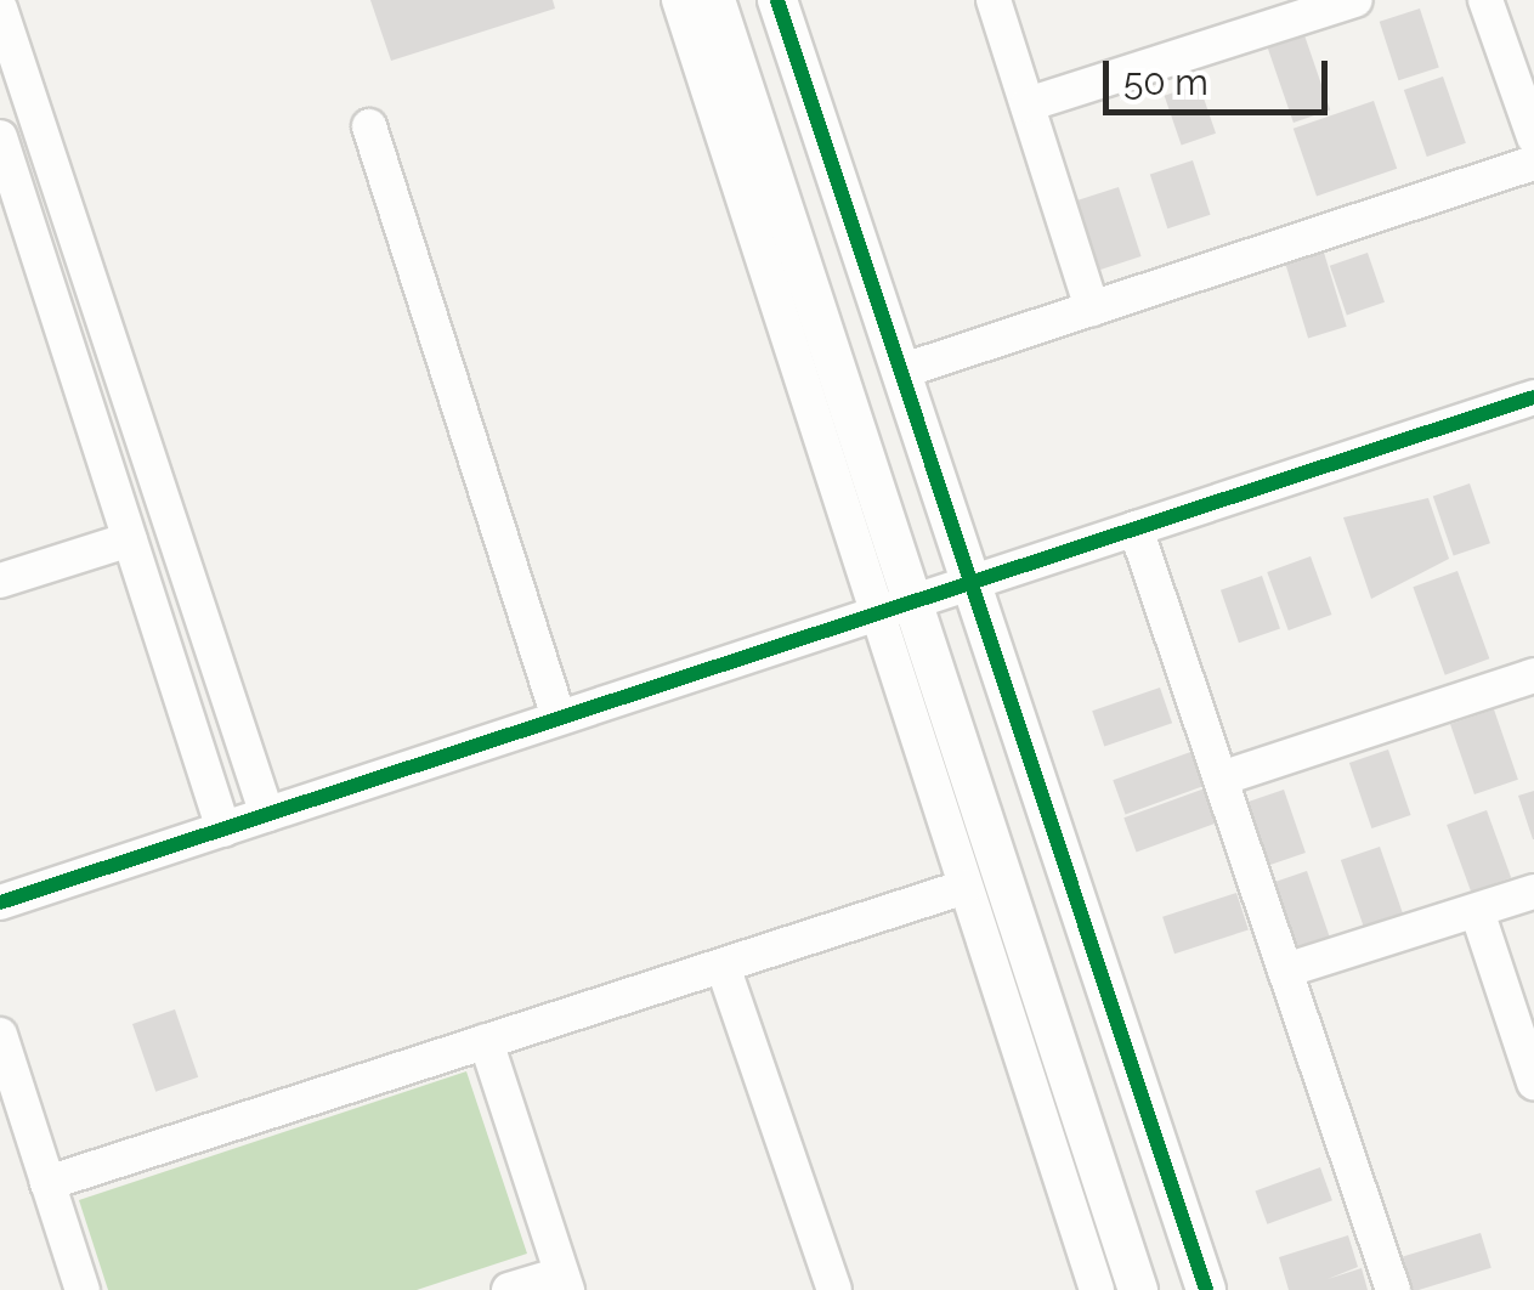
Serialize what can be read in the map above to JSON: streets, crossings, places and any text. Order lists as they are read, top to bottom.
{
  "scale_bar": "50 m"
}
